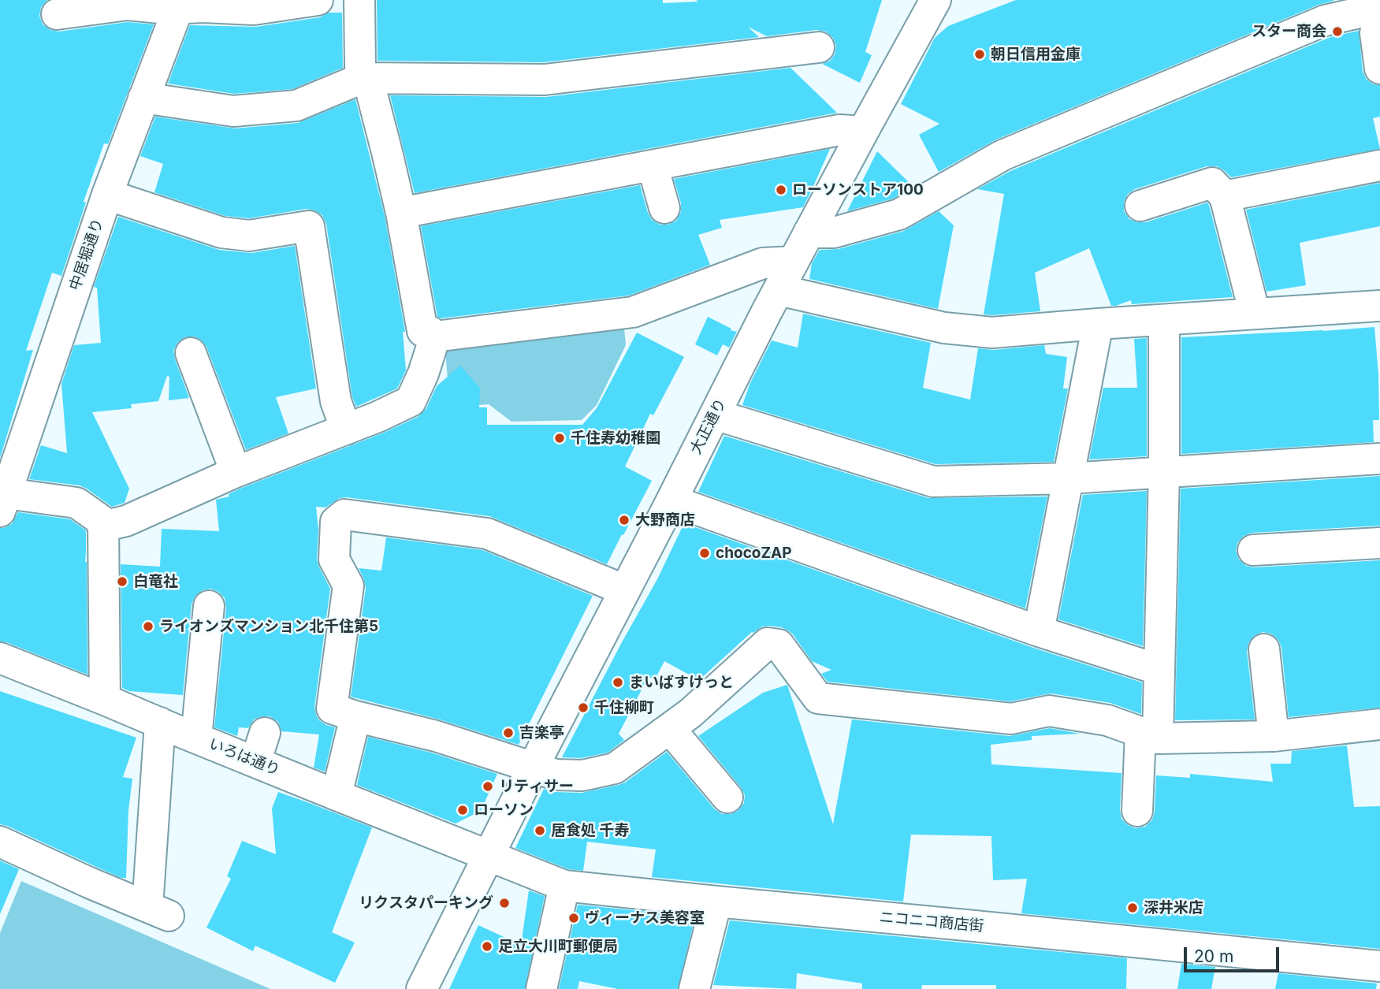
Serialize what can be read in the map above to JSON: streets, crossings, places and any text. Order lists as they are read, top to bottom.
{
  "streets": {
    "street": [
      "中居堀通り",
      "大正通り",
      "いろは通り",
      "ニコニコ商店街"
    ]
  },
  "crossings": [
    ["大正通り", "いろは通り"],
    ["大正通り", "ニコニコ商店街"],
    ["いろは通り", "ニコニコ商店街"]
  ],
  "places": [
    "スター商会",
    "朝日信用金庫",
    "ローソンストア100",
    "千住寿幼稚園",
    "大野商店",
    "chocoZAP",
    "白竜社",
    "ライオンズマンション北千住第5",
    "まいばすけっと",
    "千住柳町",
    "吉楽亭",
    "リティサー",
    "ローソン",
    "居食処 千寿",
    "リクスタパーキング",
    "深井米店",
    "ヴィーナス美容室",
    "足立大川町郵便局"
  ],
  "scale_bar": "20 m"
}
